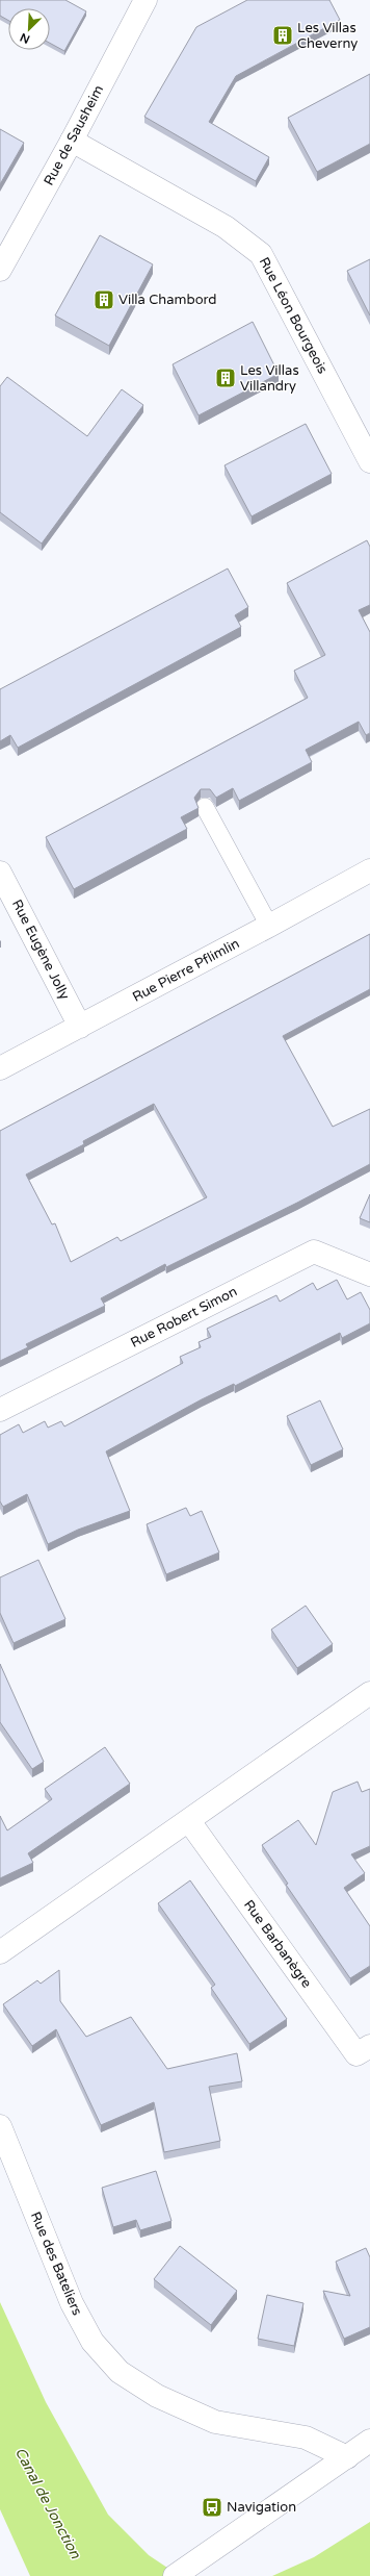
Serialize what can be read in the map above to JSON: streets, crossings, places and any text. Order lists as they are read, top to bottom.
{
  "streets": {
    "street": [
      "Rue de Sausheim",
      "Rue Léon Bourgeois",
      "Rue Eugène Jolly",
      "Rue Pierre Pflimlin",
      "Rue Robert Simon",
      "Rue Barbanègre",
      "Rue des Bateliers"
    ]
  },
  "crossings": [
    ["Rue de Sausheim", "Rue Léon Bourgeois"],
    ["Rue Eugène Jolly", "Rue Pierre Pflimlin"]
  ],
  "water": ["Canal de Jonction"],
  "places": {
    "building": ["Les Villas Cheverny", "Villa Chambord", "Les Villas Villandry"],
    "bus stop": ["Navigation"]
  },
  "north": "bottom left"
}
